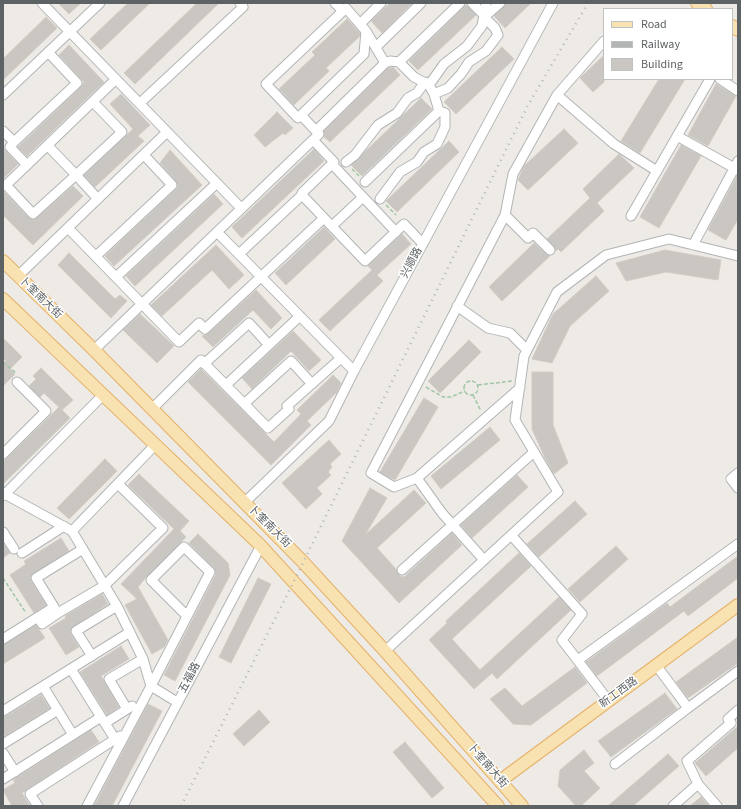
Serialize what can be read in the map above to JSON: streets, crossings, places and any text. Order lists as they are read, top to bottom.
{
  "streets": {
    "main road": ["卜奎南大街", "新工西路"],
    "street": ["兴顺路", "五福路"]
  },
  "crossings": [
    ["兴顺路", "卜奎南大街"],
    ["卜奎南大街", "新工西路"]
  ],
  "legend": ["Road", "Railway", "Building"]
}
